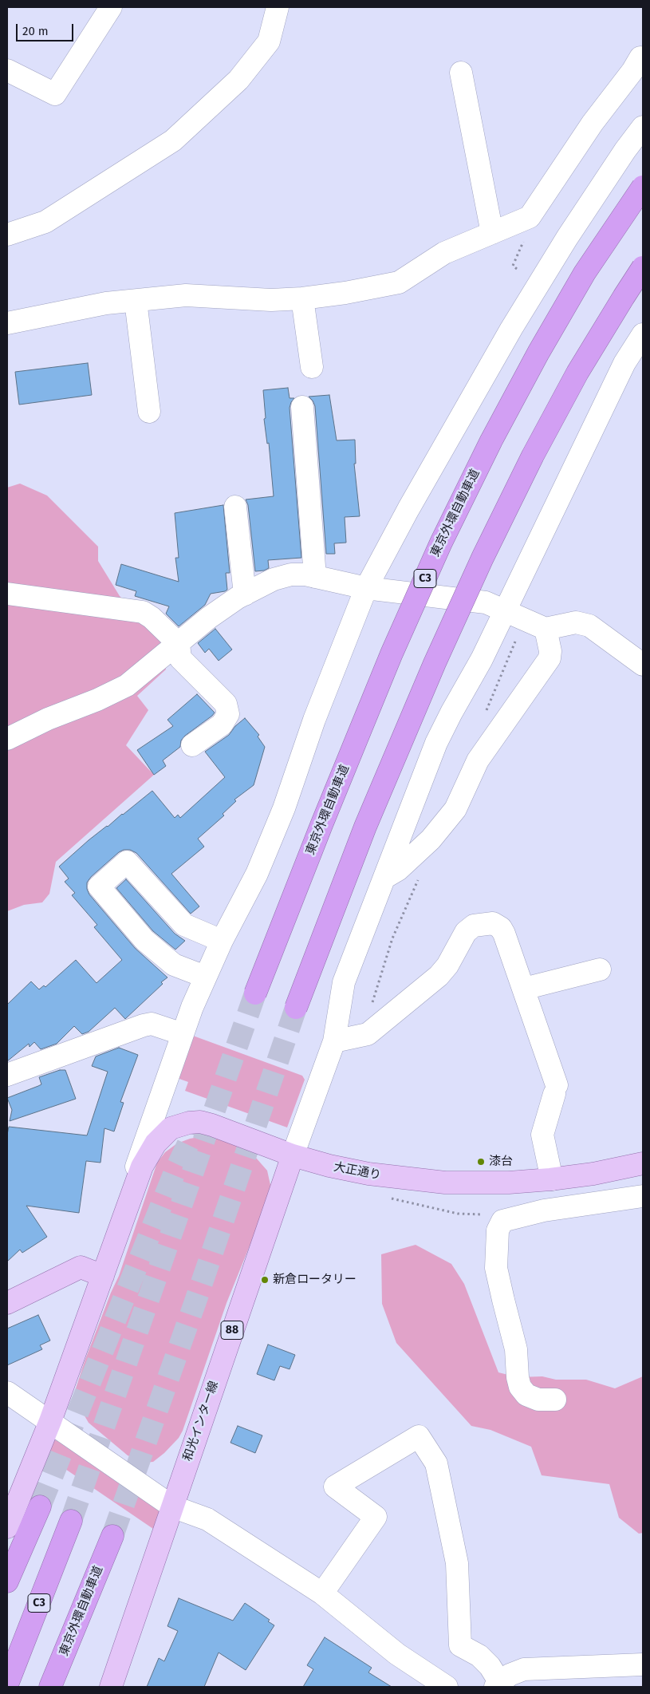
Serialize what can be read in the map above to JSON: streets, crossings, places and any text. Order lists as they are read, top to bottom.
{
  "streets": {
    "highway": ["東京外環自動車道", "C3"],
    "main road": ["大正通り", "88", "和光インター線"]
  },
  "crossings": [
    ["大正通り", "和光インター線"]
  ],
  "places": ["漆台", "新倉ロータリー"],
  "scale_bar": "20 m"
}
